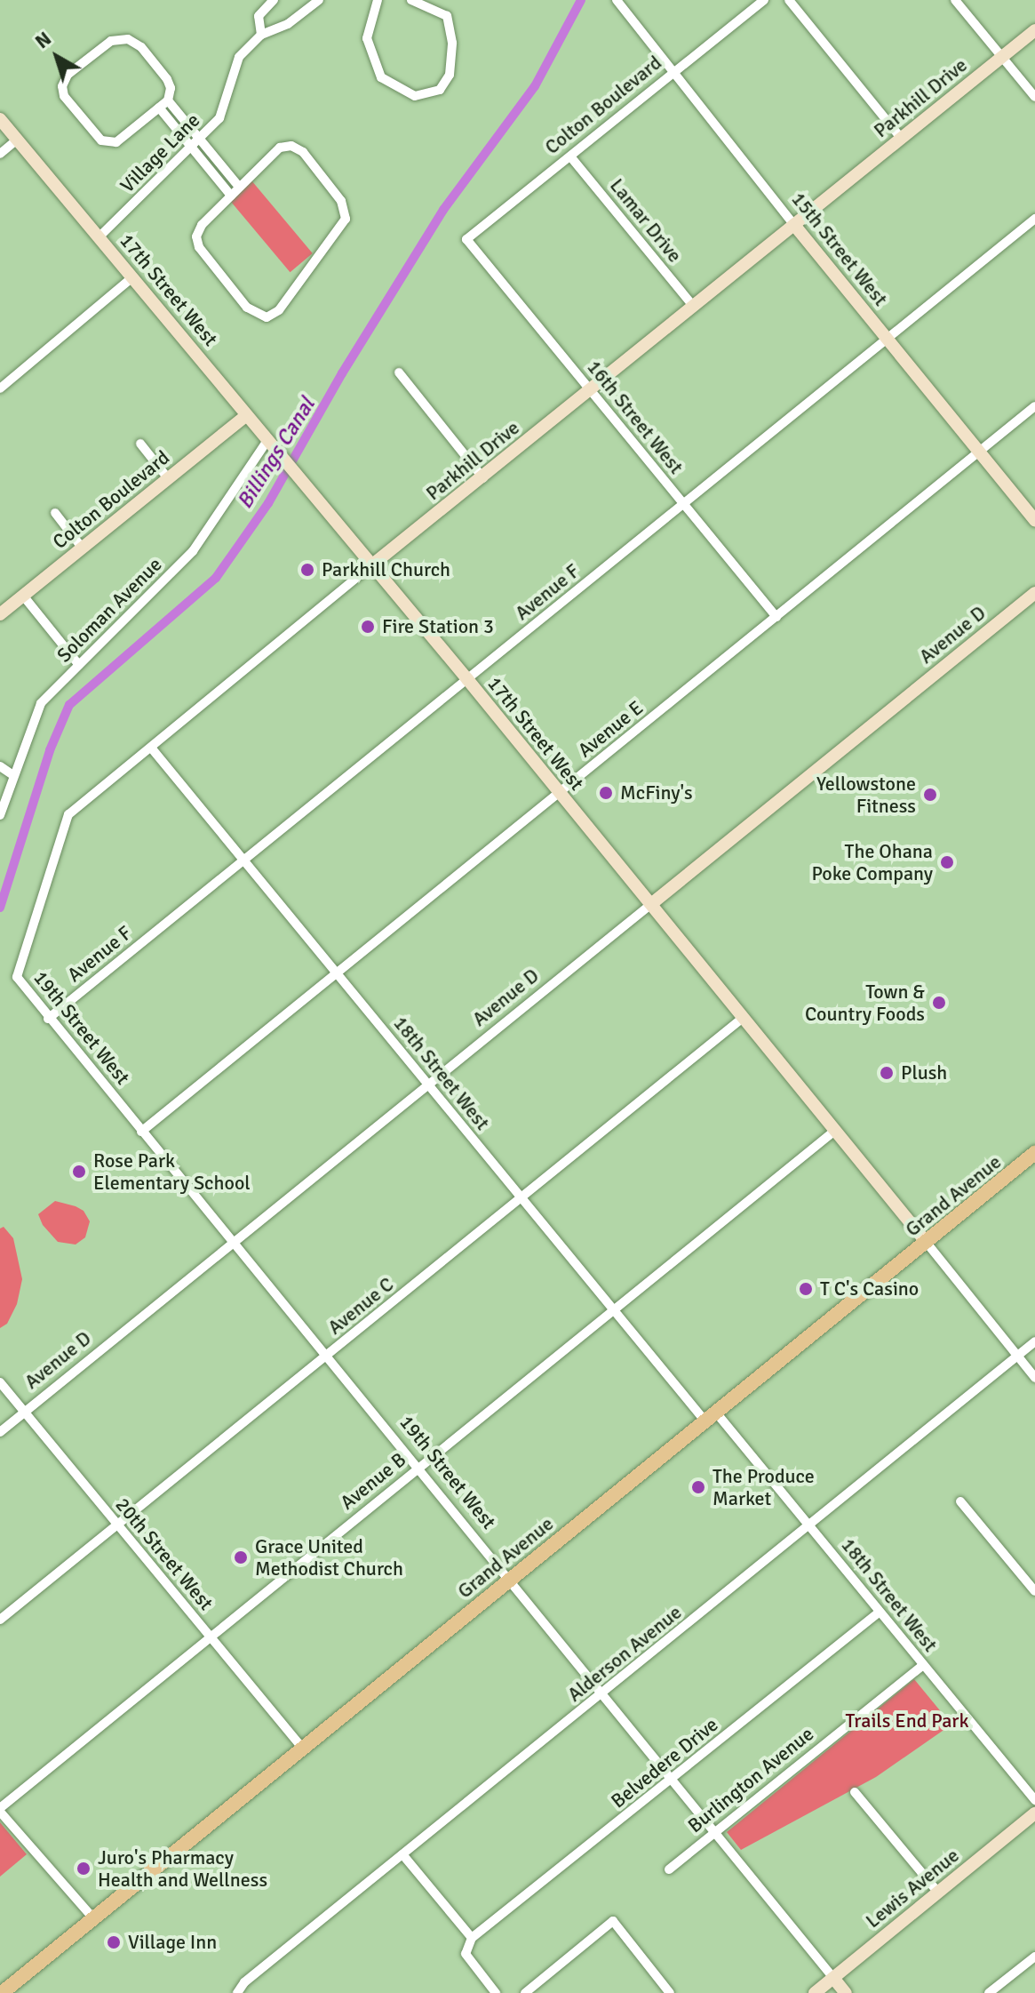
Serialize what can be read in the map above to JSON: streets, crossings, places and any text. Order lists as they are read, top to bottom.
{
  "streets": {
    "main road": ["Grand Avenue"],
    "street": [
      "Parkhill Drive",
      "Colton Boulevard",
      "Village Lane",
      "Lamar Drive",
      "15th Street West",
      "17th Street West",
      "16th Street West",
      "Avenue F",
      "Soloman Avenue",
      "Avenue D",
      "Avenue E",
      "19th Street West",
      "18th Street West",
      "Avenue C",
      "Avenue B",
      "20th Street West",
      "Alderson Avenue",
      "Belvedere Drive",
      "Burlington Avenue",
      "Lewis Avenue"
    ]
  },
  "crossings": [
    ["Parkhill Drive", "Lamar Drive"],
    ["Parkhill Drive", "15th Street West"],
    ["Parkhill Drive", "17th Street West"],
    ["Parkhill Drive", "16th Street West"],
    ["Parkhill Drive", "19th Street West"],
    ["Parkhill Drive", "18th Street West"],
    ["Colton Boulevard", "Lamar Drive"],
    ["Colton Boulevard", "15th Street West"],
    ["Colton Boulevard", "17th Street West"],
    ["Colton Boulevard", "16th Street West"],
    ["Village Lane", "17th Street West"],
    ["15th Street West", "Avenue F"],
    ["15th Street West", "Avenue E"],
    ["17th Street West", "Avenue F"],
    ["17th Street West", "Soloman Avenue"],
    ["17th Street West", "Avenue D"],
    ["17th Street West", "Avenue E"],
    ["17th Street West", "Grand Avenue"],
    ["17th Street West", "Avenue C"],
    ["17th Street West", "Avenue B"],
    ["17th Street West", "Alderson Avenue"],
    ["16th Street West", "Avenue F"],
    ["16th Street West", "Avenue E"],
    ["Avenue F", "19th Street West"],
    ["Avenue F", "18th Street West"],
    ["Avenue D", "19th Street West"],
    ["Avenue D", "18th Street West"],
    ["Avenue D", "20th Street West"],
    ["Avenue E", "19th Street West"],
    ["Avenue E", "18th Street West"],
    ["19th Street West", "Grand Avenue"],
    ["19th Street West", "Avenue C"],
    ["19th Street West", "Avenue B"],
    ["19th Street West", "Alderson Avenue"],
    ["19th Street West", "Belvedere Drive"],
    ["19th Street West", "Burlington Avenue"],
    ["19th Street West", "Lewis Avenue"],
    ["18th Street West", "Grand Avenue"],
    ["18th Street West", "Avenue C"],
    ["18th Street West", "Avenue B"],
    ["18th Street West", "Alderson Avenue"],
    ["18th Street West", "Belvedere Drive"],
    ["18th Street West", "Burlington Avenue"],
    ["Grand Avenue", "20th Street West"],
    ["Avenue C", "20th Street West"],
    ["Avenue B", "20th Street West"]
  ],
  "water": ["Billings Canal"],
  "parks": ["Trails End Park"],
  "places": [
    "Parkhill Church",
    "Fire Station 3",
    "McFiny's",
    "Yellowstone Fitness",
    "The Ohana Poke Company",
    "Town & Country Foods",
    "Plush",
    "Rose Park Elementary School",
    "T C's Casino",
    "The Produce Market",
    "Grace United Methodist Church",
    "Juro's Pharmacy Health and Wellness",
    "Village Inn"
  ],
  "north": "top left"
}
